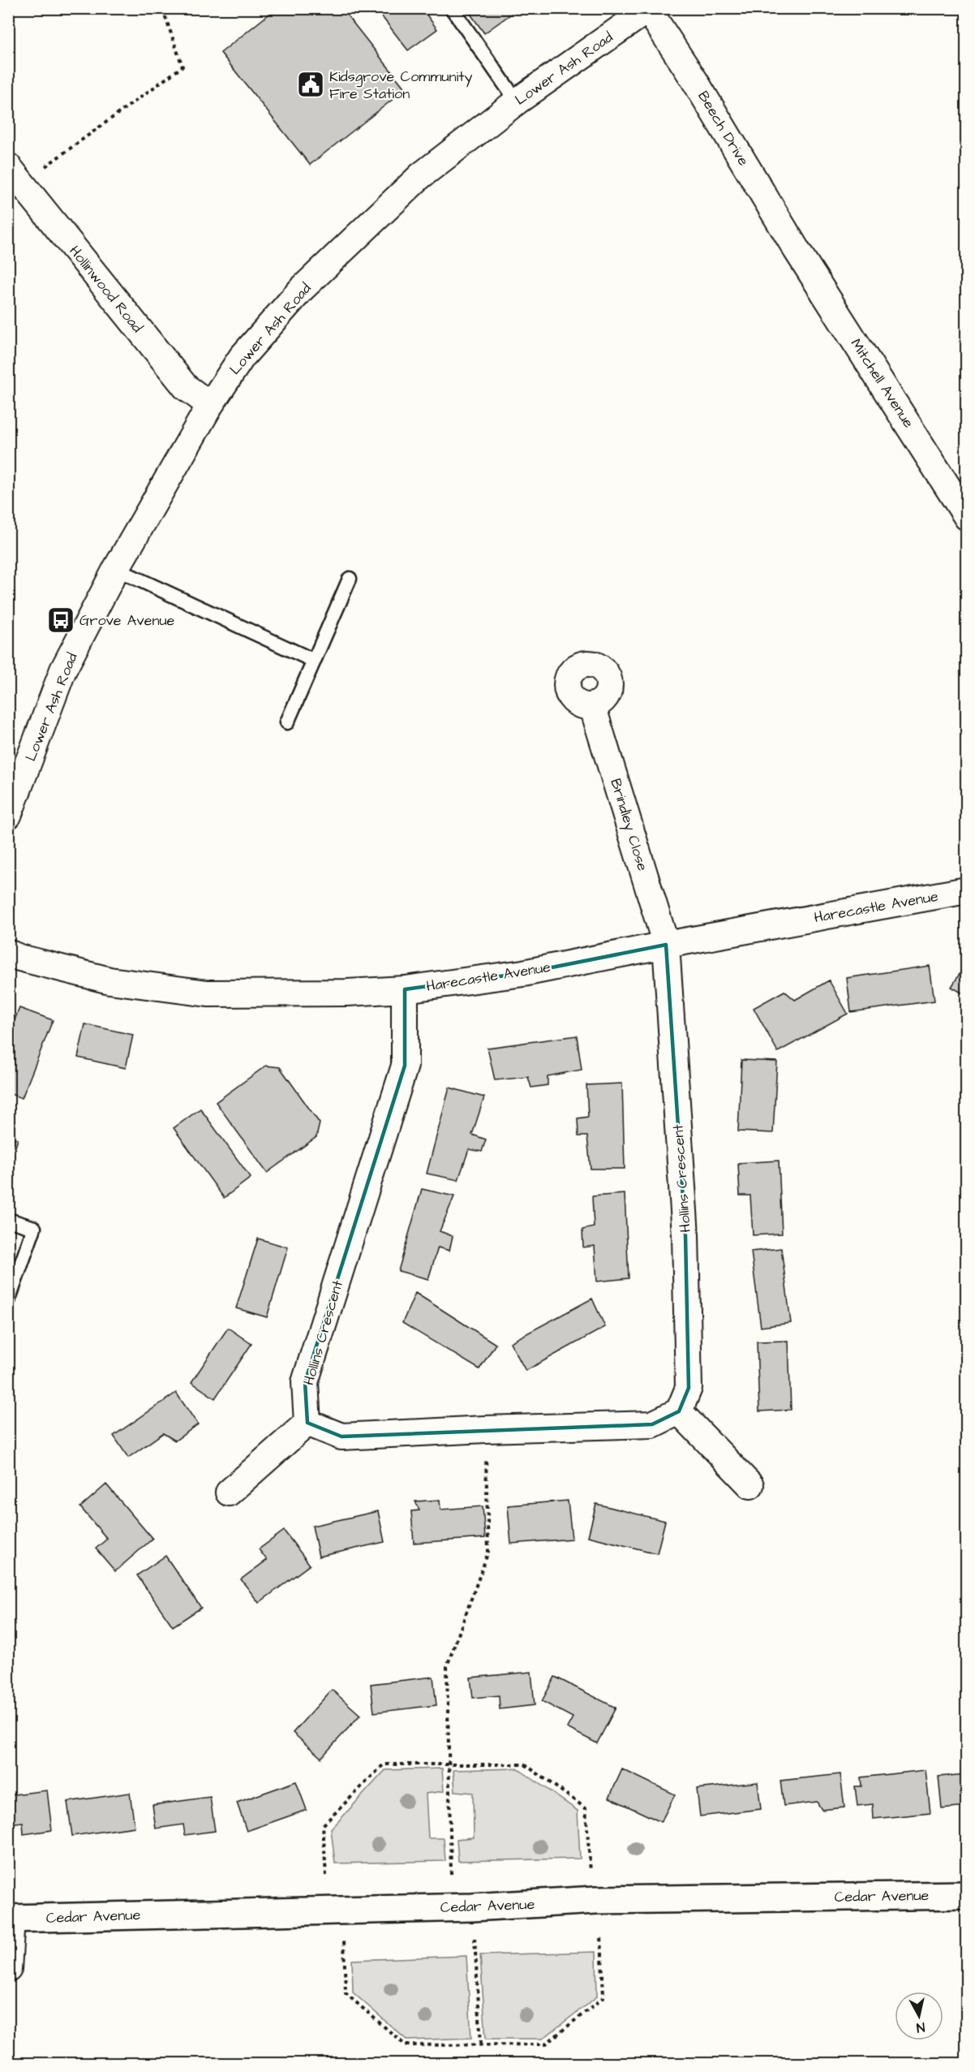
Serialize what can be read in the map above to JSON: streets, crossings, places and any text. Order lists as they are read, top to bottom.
{
  "streets": {
    "main road": ["Cedar Avenue"],
    "street": [
      "Lower Ash Road",
      "Beech Drive",
      "Hollinwood Road",
      "Mitchell Avenue",
      "Brindley Close",
      "Harecastle Avenue",
      "Hollins Crescent"
    ]
  },
  "crossings": [
    ["Lower Ash Road", "Beech Drive"],
    ["Lower Ash Road", "Hollinwood Road"],
    ["Beech Drive", "Mitchell Avenue"],
    ["Brindley Close", "Harecastle Avenue"],
    ["Brindley Close", "Hollins Crescent"],
    ["Harecastle Avenue", "Hollins Crescent"]
  ],
  "places": {
    "public building": ["Kidsgrove Community Fire Station"],
    "bus stop": ["Grove Avenue"]
  },
  "north": "bottom"
}
